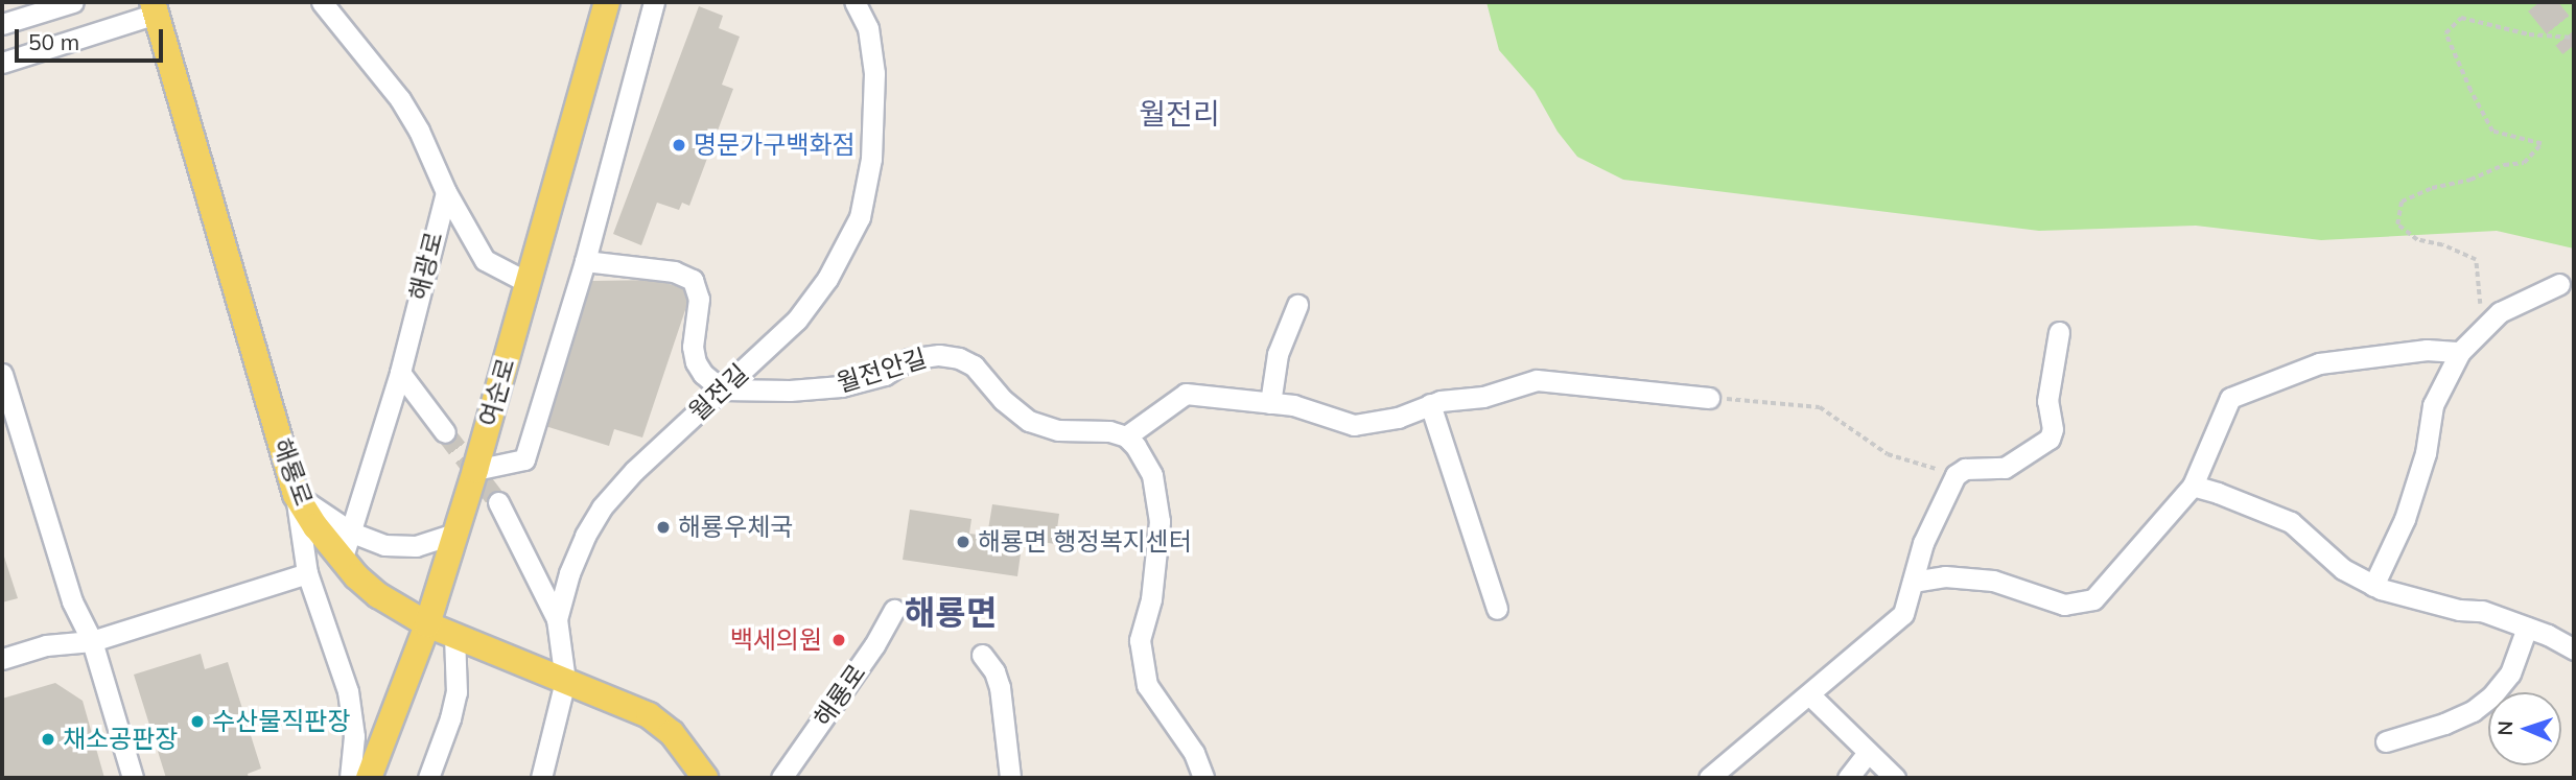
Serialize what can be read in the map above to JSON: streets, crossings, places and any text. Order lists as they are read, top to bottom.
{
  "streets": {
    "main road": ["여순로", "해룡로"],
    "street": ["해광로", "월전안길", "월전길"]
  },
  "crossings": [
    ["해광로", "해룡로"],
    ["월전안길", "월전길"],
    ["여순로", "해룡로"],
    ["월전길", "해룡로"]
  ],
  "districts": ["월전리", "해룡면"],
  "places": [
    "명문가구백화점",
    "해룡우체국",
    "해룡면 행정복지센터",
    "백세의원",
    "수산물직판장",
    "채소공판장"
  ],
  "scale_bar": "50 m",
  "north": "left"
}
